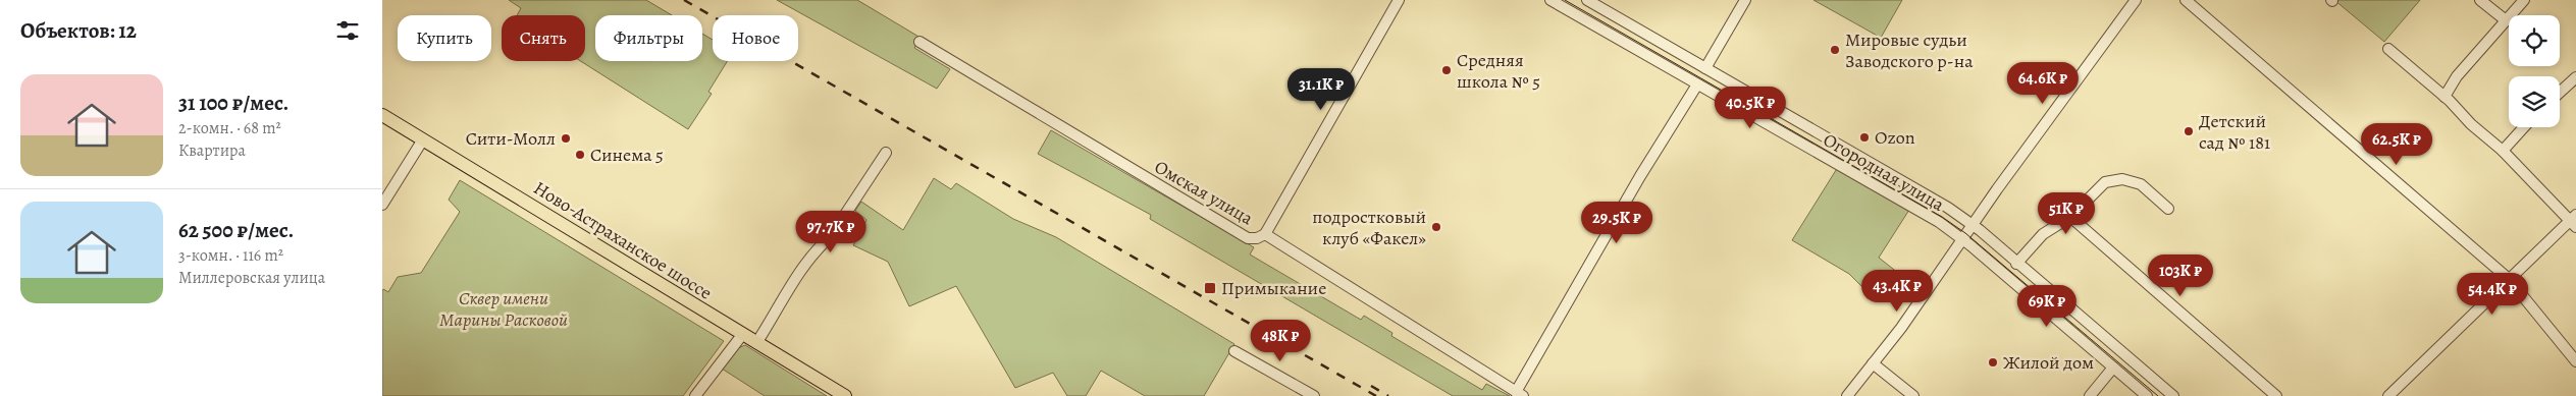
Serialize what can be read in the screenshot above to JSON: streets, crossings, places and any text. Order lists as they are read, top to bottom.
{
  "streets": {
    "main road": ["Ново-Астраханское шоссе"],
    "street": ["Огородная улица", "Омская улица"]
  },
  "parks": ["Сквер имени Марины Расковой"],
  "places": {
    "other": [
      "Мировые судьи Заводского р-на",
      "Средняя школа № 5",
      "Детский сад № 181",
      "Ozon",
      "Сити-Молл",
      "Синема 5",
      "подростковый клуб «Факел»",
      "Жилой дом"
    ],
    "transit": ["Примыкание"]
  },
  "page": {
    "heading": "Объектов: 12",
    "chip": [
      "Купить",
      "Снять",
      "Фильтры",
      "Новое"
    ],
    "list": [
      {
        "name": "31 100 ₽/мес.",
        "note": "2-комн. · 68 m² · Квартира"
      },
      {
        "name": "62 500 ₽/мес.",
        "note": "3-комн. · 116 m² · Миллеровская улица"
      }
    ],
    "price": [
      "64.6K ₽",
      "31.1K ₽",
      "40.5K ₽",
      "62.5K ₽",
      "51K ₽",
      "29.5K ₽",
      "97.7K ₽",
      "103K ₽",
      "43.4K ₽",
      "54.4K ₽",
      "69K ₽",
      "48K ₽"
    ]
  }
}
